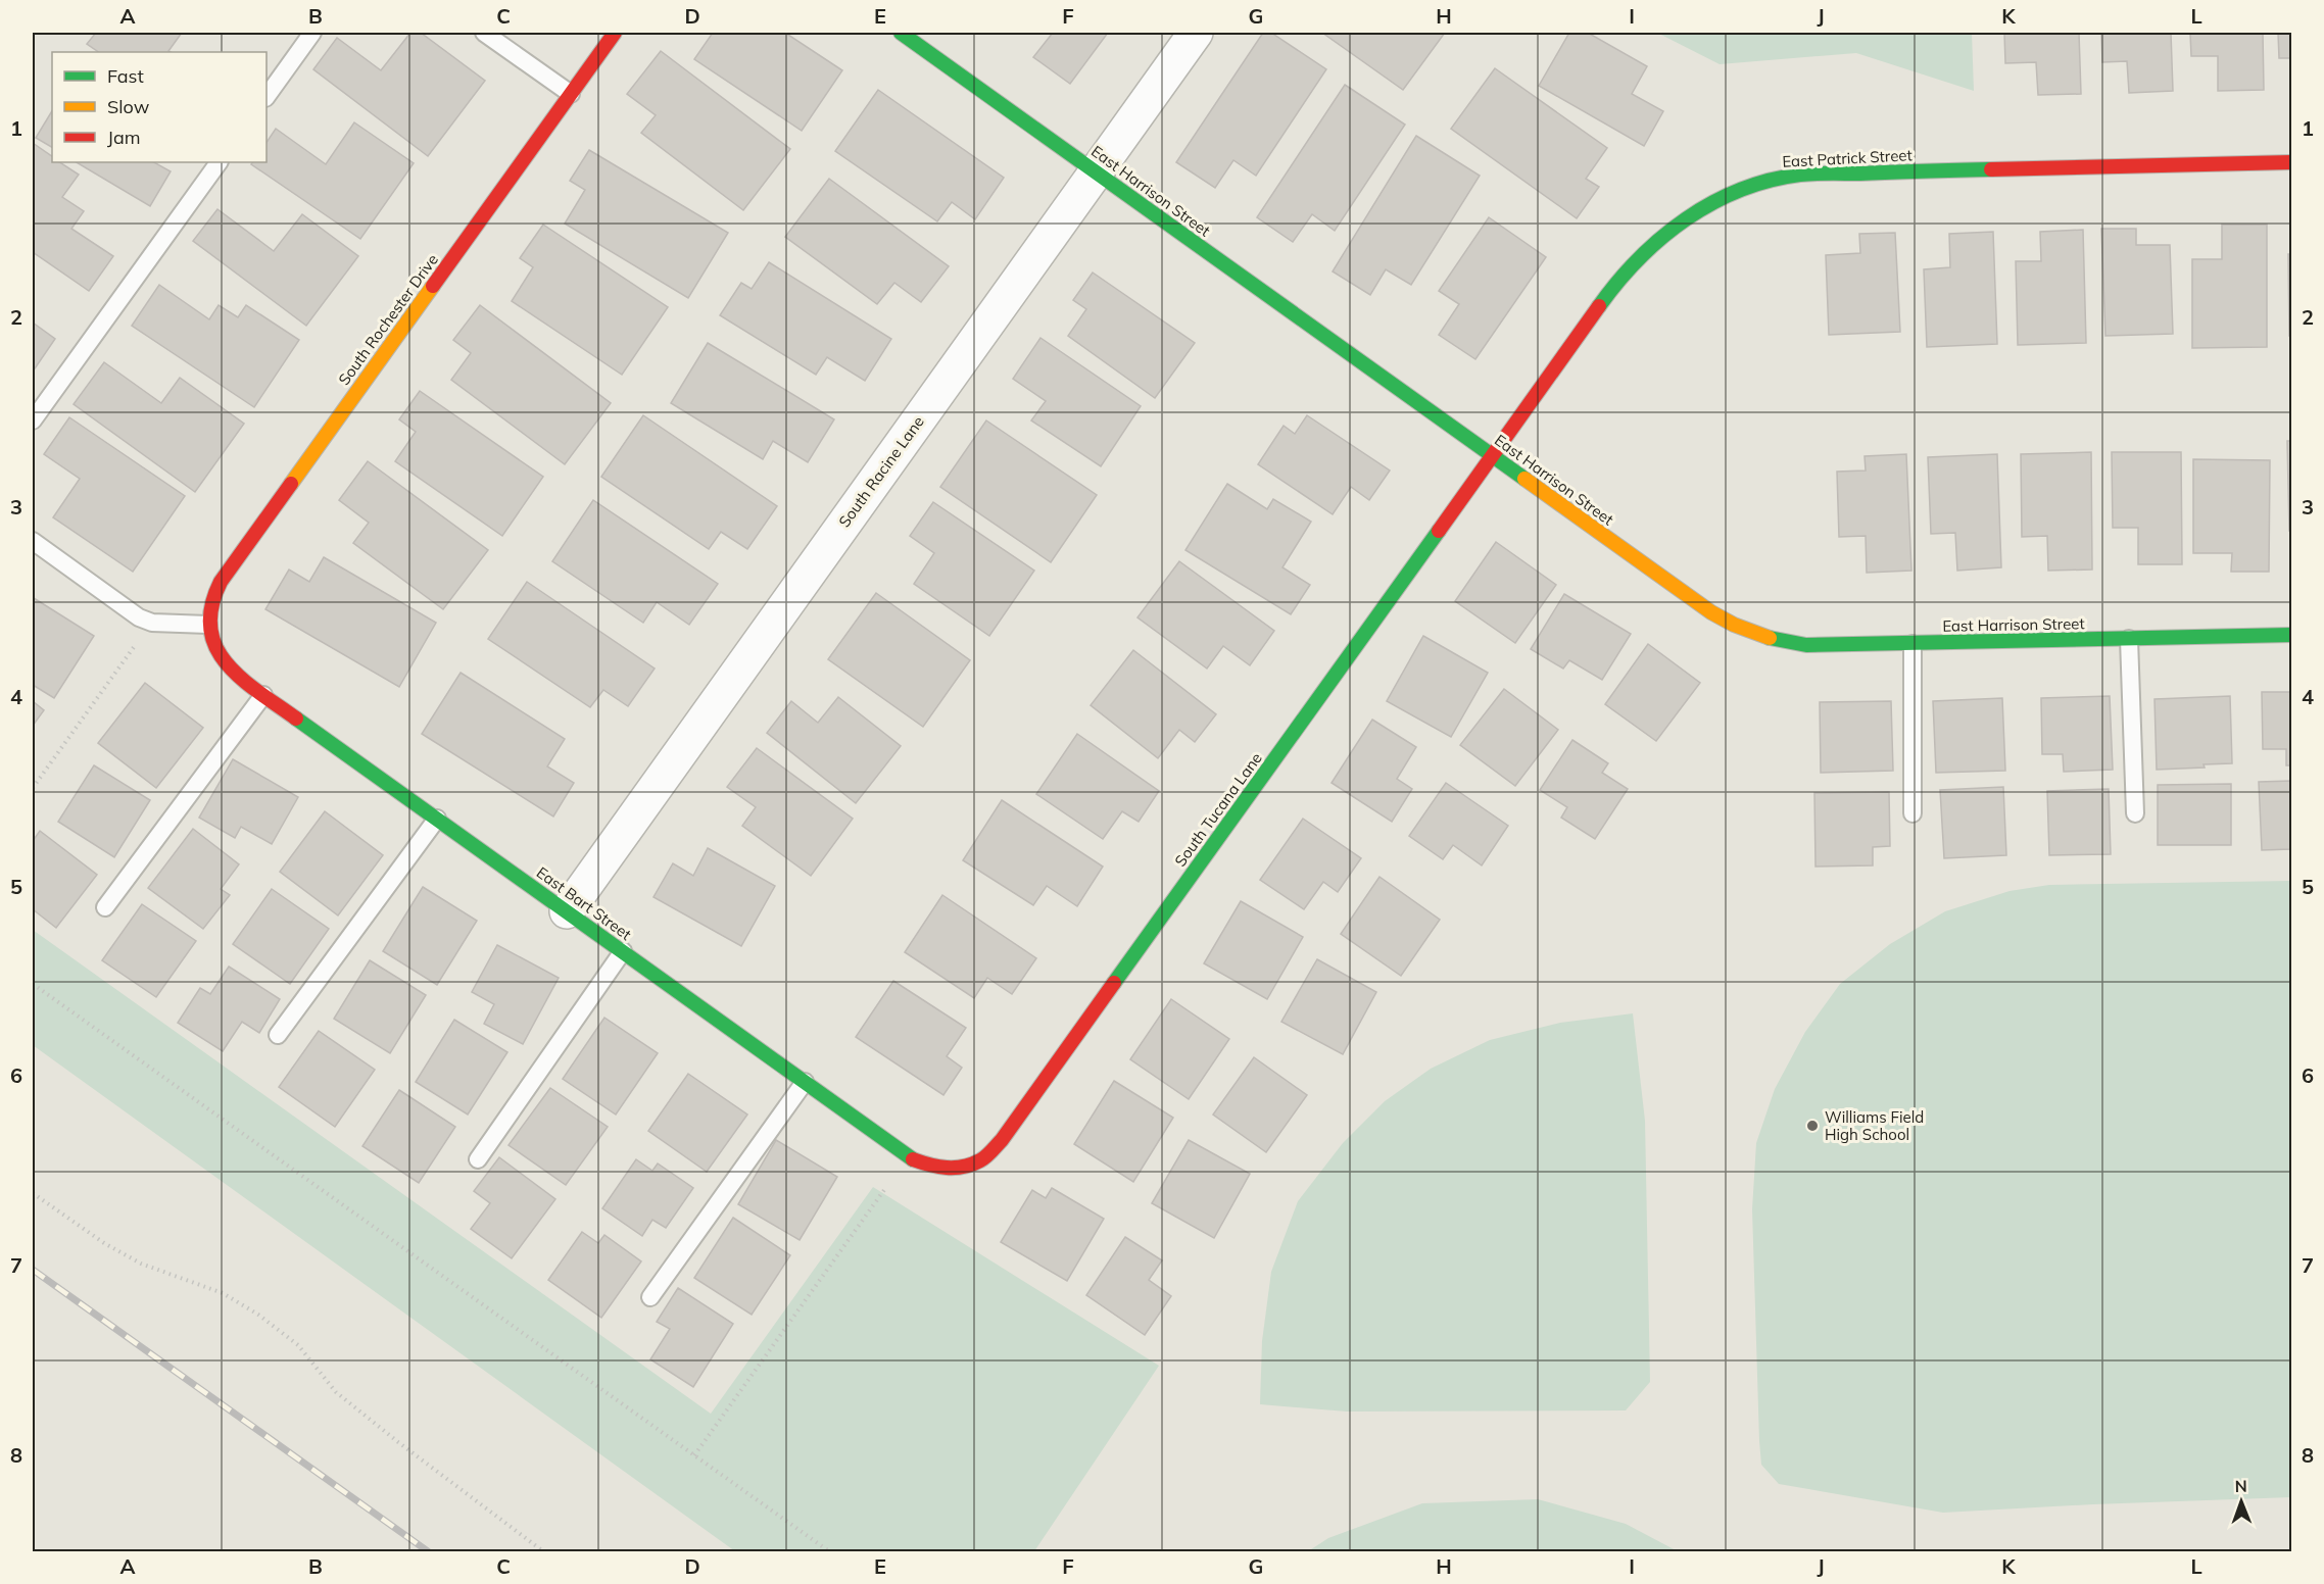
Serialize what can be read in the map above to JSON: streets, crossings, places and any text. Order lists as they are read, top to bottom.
{
  "streets": {
    "street": [
      "East Patrick Street",
      "East Harrison Street",
      "South Rochester Drive",
      "South Racine Lane",
      "South Tucana Lane",
      "East Bart Street"
    ]
  },
  "crossings": [
    ["East Patrick Street", "East Harrison Street"],
    ["East Patrick Street", "South Tucana Lane"],
    ["East Harrison Street", "South Racine Lane"],
    ["East Harrison Street", "South Tucana Lane"],
    ["South Rochester Drive", "East Bart Street"],
    ["South Racine Lane", "East Bart Street"],
    ["South Tucana Lane", "East Bart Street"]
  ],
  "places": ["Williams Field High School"],
  "legend": ["Fast", "Slow", "Jam"],
  "north": "top",
  "grid": {
    "columns": [
      "A",
      "B",
      "C",
      "D",
      "E",
      "F",
      "G",
      "H",
      "I",
      "J",
      "K",
      "L"
    ],
    "rows": [
      "1",
      "2",
      "3",
      "4",
      "5",
      "6",
      "7",
      "8"
    ]
  }
}
